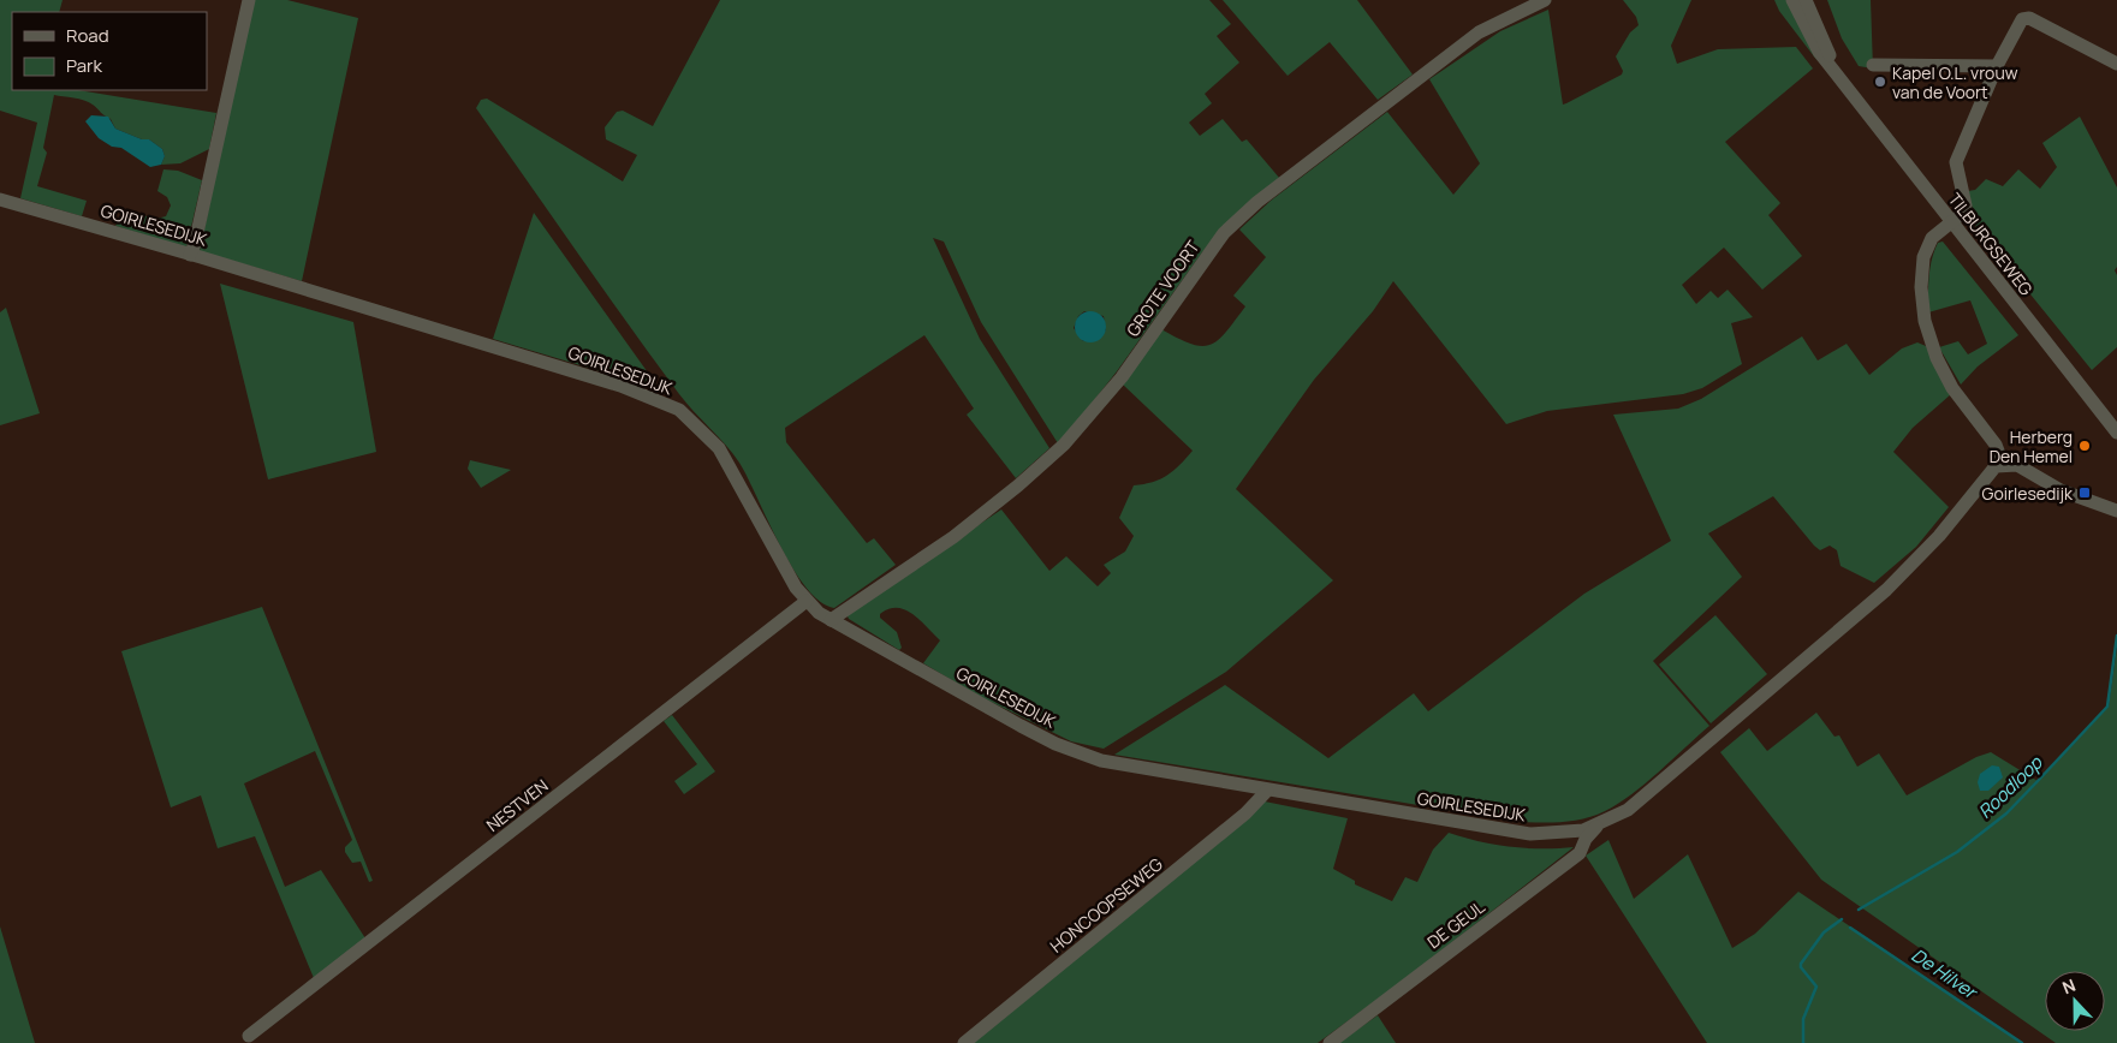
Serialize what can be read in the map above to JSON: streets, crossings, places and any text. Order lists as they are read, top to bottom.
{
  "streets": {
    "street": [
      "GOIRLESEDIJK",
      "TILBURGSEWEG",
      "GROTE VOORT",
      "NESTVEN",
      "HONCOOPSEWEG",
      "DE GEUL"
    ]
  },
  "crossings": [
    ["GOIRLESEDIJK", "GROTE VOORT"],
    ["GOIRLESEDIJK", "NESTVEN"],
    ["GOIRLESEDIJK", "HONCOOPSEWEG"],
    ["GOIRLESEDIJK", "DE GEUL"]
  ],
  "water": ["Roodloop", "De Hilver"],
  "places": {
    "other": ["Kapel O.L. vrouw van de Voort", "Herberg Den Hemel"],
    "transit": ["Goirlesedijk"]
  },
  "legend": ["Road", "Park"],
  "north": "top"
}
